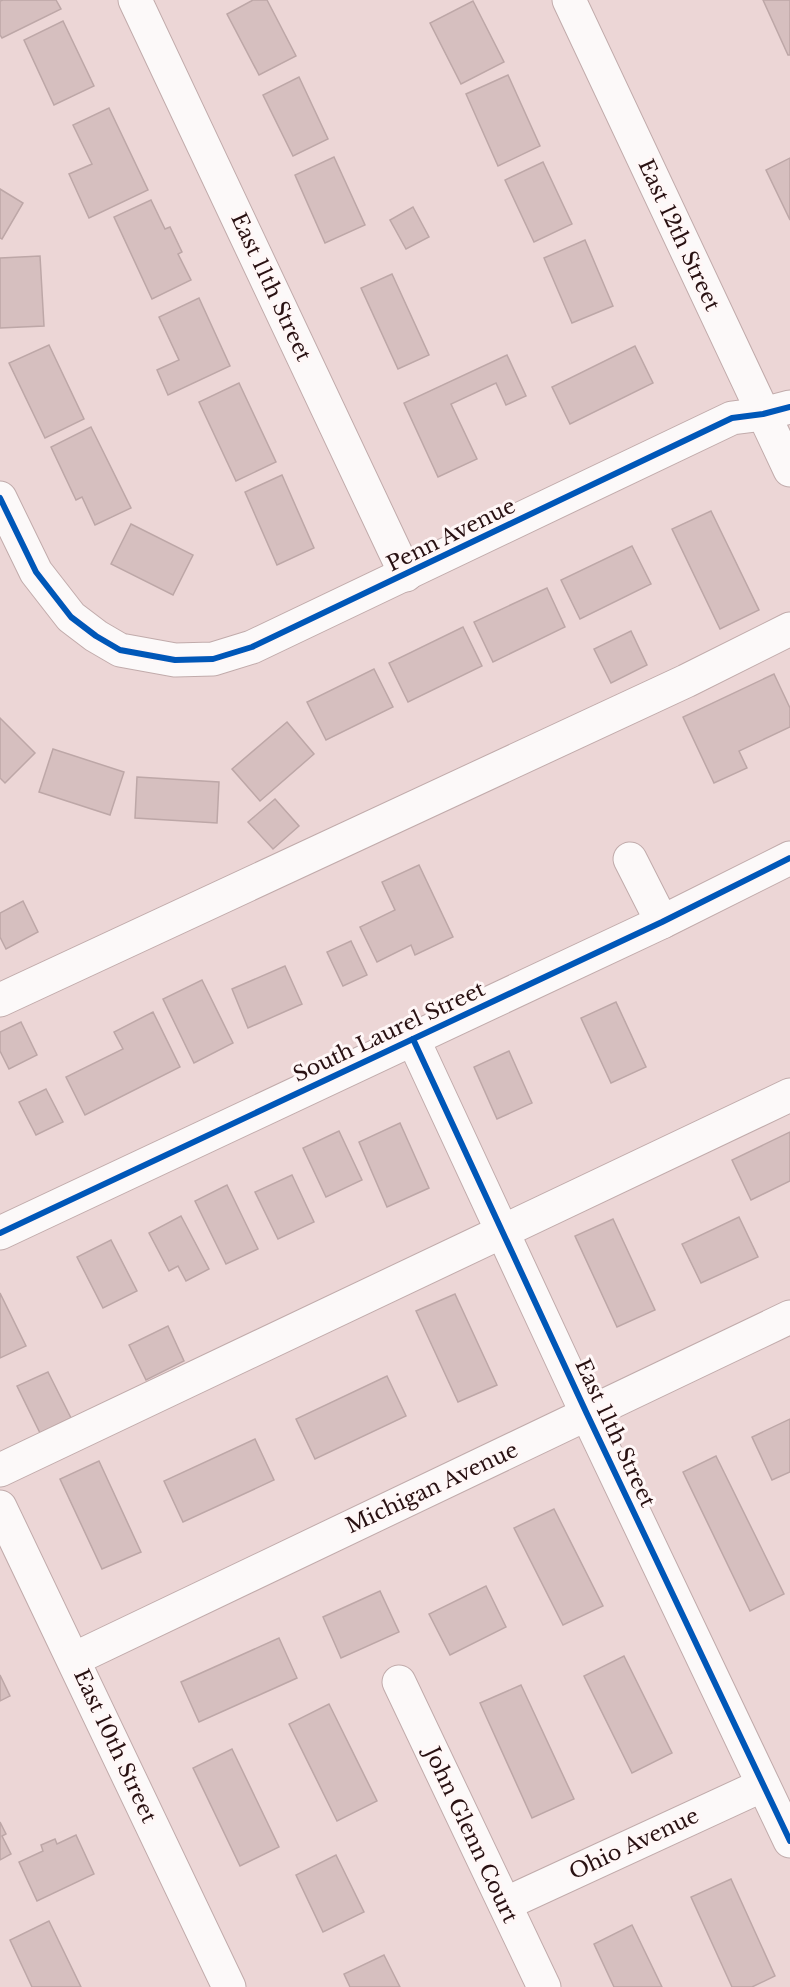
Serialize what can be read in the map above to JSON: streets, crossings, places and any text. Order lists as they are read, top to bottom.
{
  "streets": {
    "street": [
      "East 12th Street",
      "East 11th Street",
      "Penn Avenue",
      "South Laurel Street",
      "Michigan Avenue",
      "East 10th Street",
      "John Glenn Court",
      "Ohio Avenue"
    ]
  },
  "crossings": [
    ["East 12th Street", "Penn Avenue"],
    ["East 11th Street", "Penn Avenue"],
    ["East 11th Street", "South Laurel Street"],
    ["East 11th Street", "Michigan Avenue"],
    ["East 11th Street", "Ohio Avenue"],
    ["Michigan Avenue", "East 10th Street"],
    ["John Glenn Court", "Ohio Avenue"]
  ]
}
